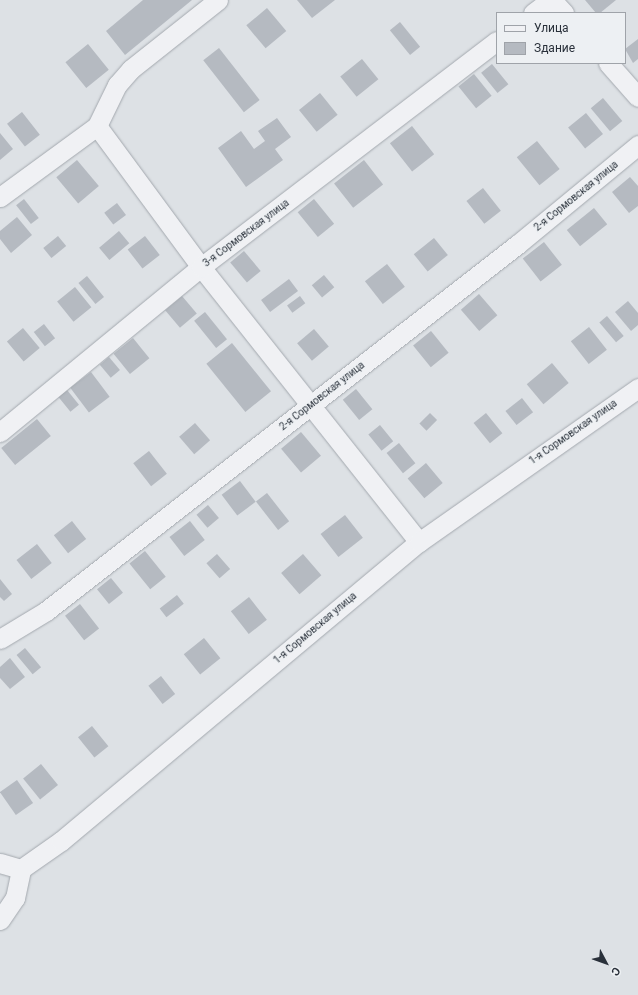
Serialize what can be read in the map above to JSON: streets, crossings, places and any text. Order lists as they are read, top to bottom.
{
  "streets": {
    "street": ["2-я Сормовская улица", "3-я Сормовская улица", "1-я Сормовская улица"]
  },
  "legend": ["Улица", "Здание"],
  "north": "bottom right"
}
